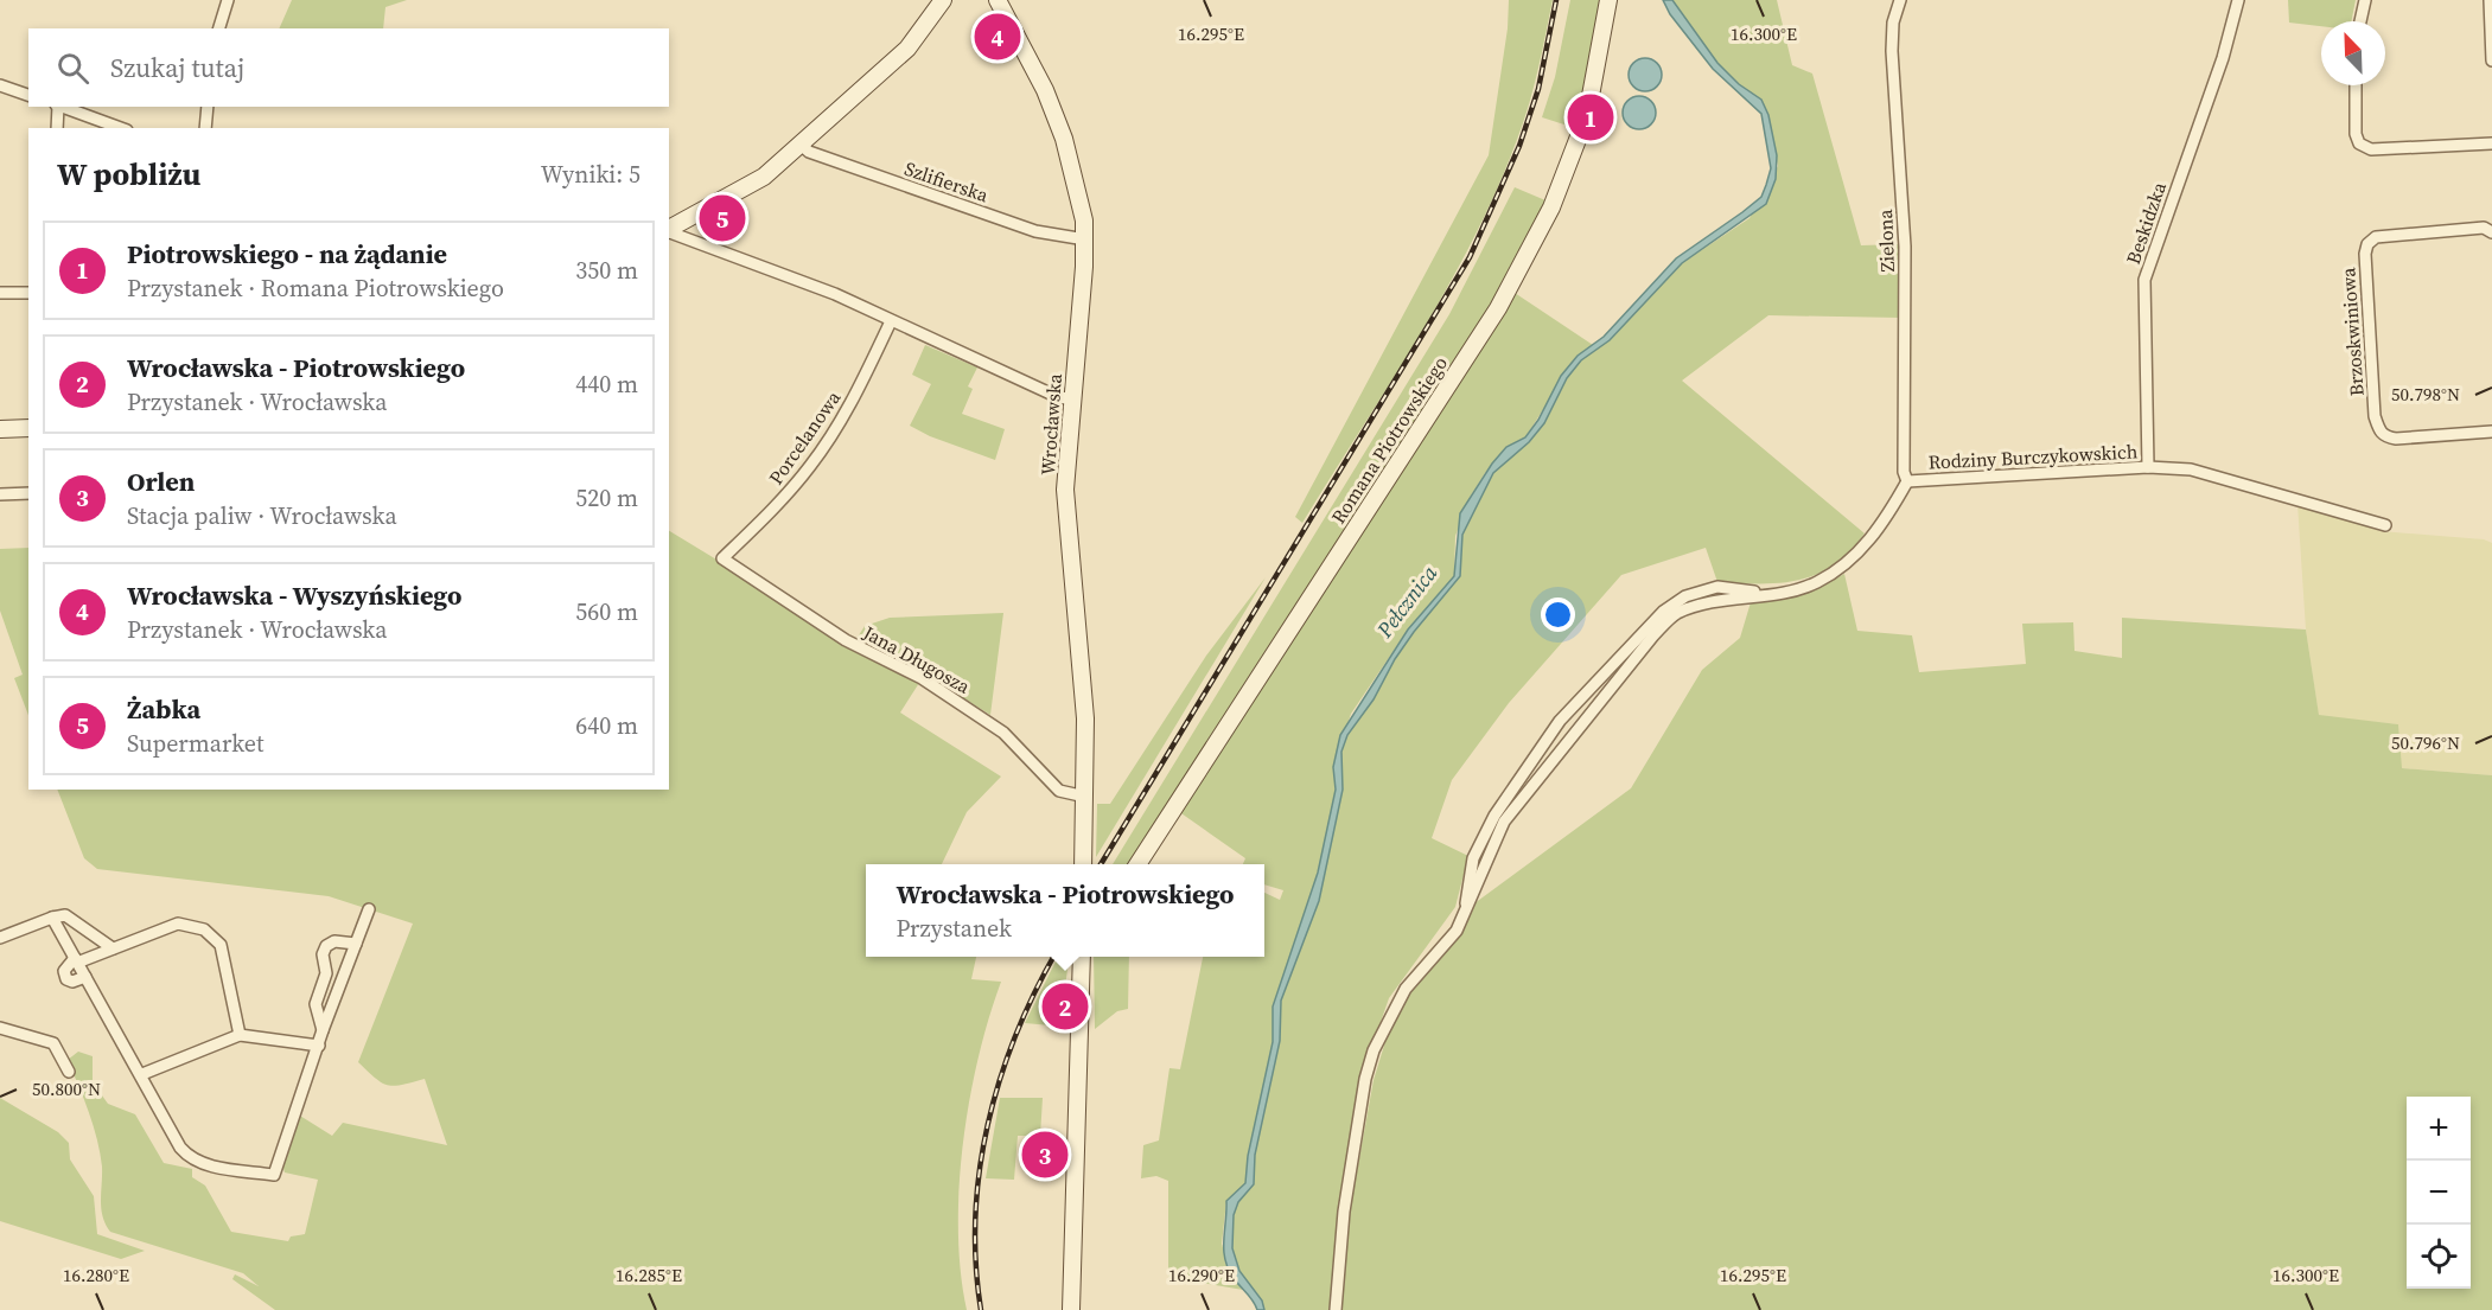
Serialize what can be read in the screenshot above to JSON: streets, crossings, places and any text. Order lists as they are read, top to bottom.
{
  "streets": {
    "street": [
      "Szlifierska",
      "Beskidzka",
      "Zielona",
      "Brzoskwiniowa",
      "Wrocławska",
      "Porcelanowa",
      "Romana Piotrowskiego",
      "Rodziny Burczykowskich",
      "Jana Długosza"
    ]
  },
  "crossings": [
    ["Szlifierska", "Wrocławska"],
    ["Beskidzka", "Rodziny Burczykowskich"],
    ["Zielona", "Rodziny Burczykowskich"],
    ["Wrocławska", "Jana Długosza"],
    ["Porcelanowa", "Jana Długosza"]
  ],
  "water": ["Pełcznica"],
  "north": "top left",
  "page": {
    "pins": [
      "4",
      "1",
      "5",
      "2",
      "3"
    ],
    "search": "Szukaj tutaj",
    "heading": ["W pobliżu", "Wyniki: 5"],
    "list": [
      {
        "mark": "1",
        "name": "Piotrowskiego - na żądanie",
        "note": "Przystanek · Romana Piotrowskiego",
        "value": "350 m"
      },
      {
        "mark": "2",
        "name": "Wrocławska - Piotrowskiego",
        "note": "Przystanek · Wrocławska",
        "value": "440 m"
      },
      {
        "mark": "3",
        "name": "Orlen",
        "note": "Stacja paliw · Wrocławska",
        "value": "520 m"
      },
      {
        "mark": "4",
        "name": "Wrocławska - Wyszyńskiego",
        "note": "Przystanek · Wrocławska",
        "value": "560 m"
      },
      {
        "mark": "5",
        "name": "Żabka",
        "note": "Supermarket",
        "value": "640 m"
      }
    ],
    "popup": ["Wrocławska - Piotrowskiego", "Przystanek"],
    "map_buttons": ["+", "−"]
  },
  "coordinates": [
    "16.295°E",
    "16.300°E",
    "50.798°N",
    "50.796°N",
    "50.800°N",
    "16.280°E",
    "16.285°E",
    "16.290°E"
  ]
}
